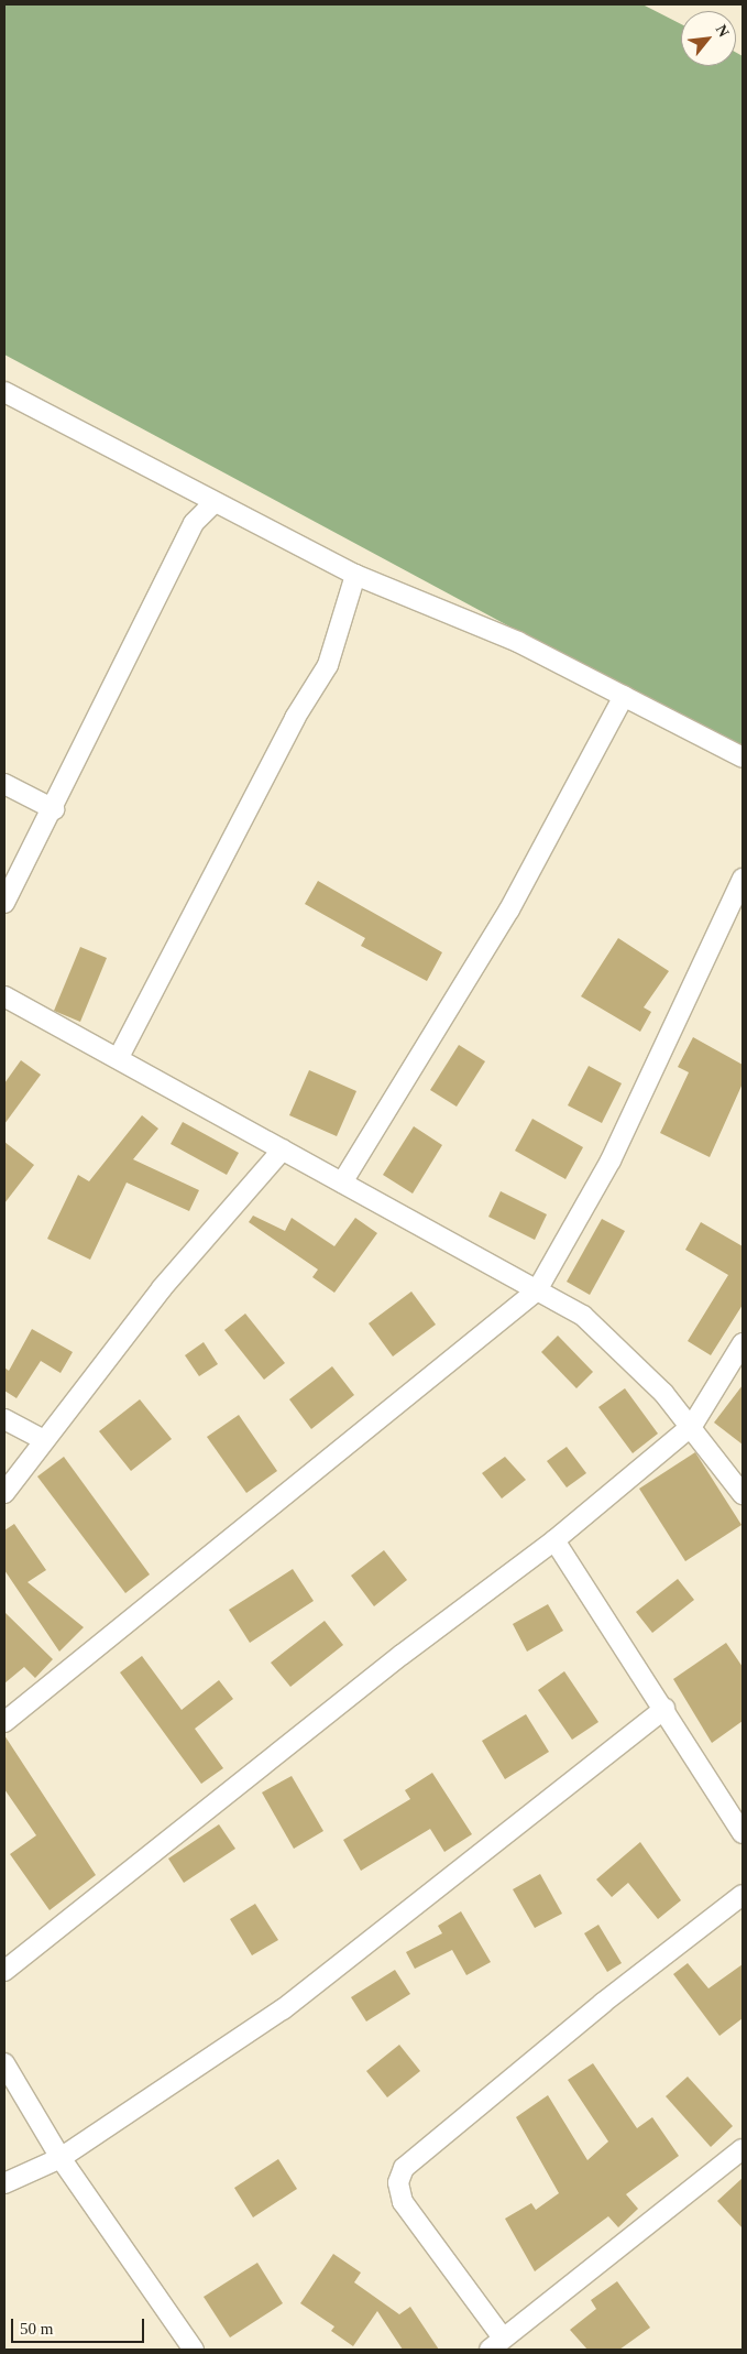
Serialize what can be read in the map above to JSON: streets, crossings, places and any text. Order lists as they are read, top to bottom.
{
  "scale_bar": "50 m",
  "north": "top right"
}
